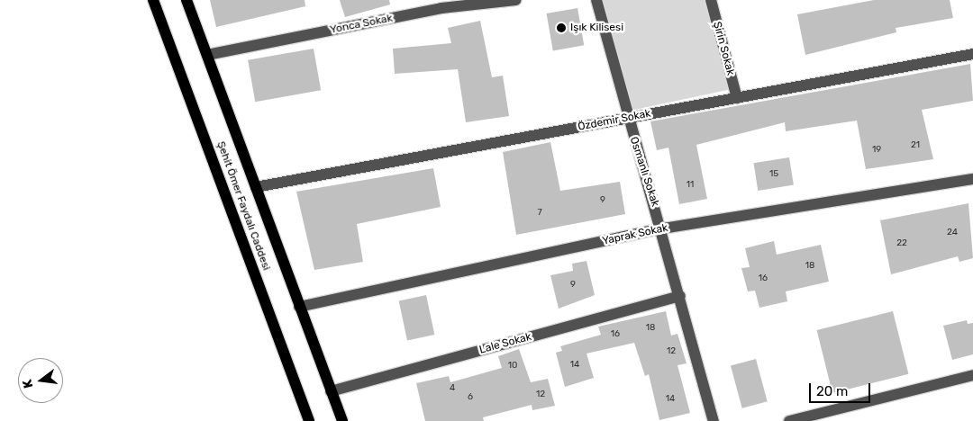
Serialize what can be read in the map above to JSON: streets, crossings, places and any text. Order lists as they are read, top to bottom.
{
  "streets": {
    "main road": ["Şehit Ömer Faydalı Caddesi"],
    "street": [
      "Yonca Sokak",
      "Şirin Sokak",
      "Özdemir Sokak",
      "Osmanlı Sokak",
      "Yaprak Sokak",
      "Lale Sokak"
    ]
  },
  "crossings": [
    ["Yonca Sokak", "Şehit Ömer Faydalı Caddesi"],
    ["Şirin Sokak", "Özdemir Sokak"],
    ["Özdemir Sokak", "Osmanlı Sokak"],
    ["Özdemir Sokak", "Şehit Ömer Faydalı Caddesi"],
    ["Osmanlı Sokak", "Yaprak Sokak"],
    ["Osmanlı Sokak", "Lale Sokak"],
    ["Şehit Ömer Faydalı Caddesi", "Yaprak Sokak"],
    ["Şehit Ömer Faydalı Caddesi", "Lale Sokak"]
  ],
  "places": ["Işık Kilisesi"],
  "house_numbers": [
    "21",
    "19",
    "15",
    "11",
    "9",
    "7",
    "24",
    "22",
    "18",
    "16",
    "9",
    "18",
    "16",
    "12",
    "14",
    "10",
    "4",
    "12",
    "6",
    "14"
  ],
  "scale_bar": "20 m",
  "north": "left"
}
